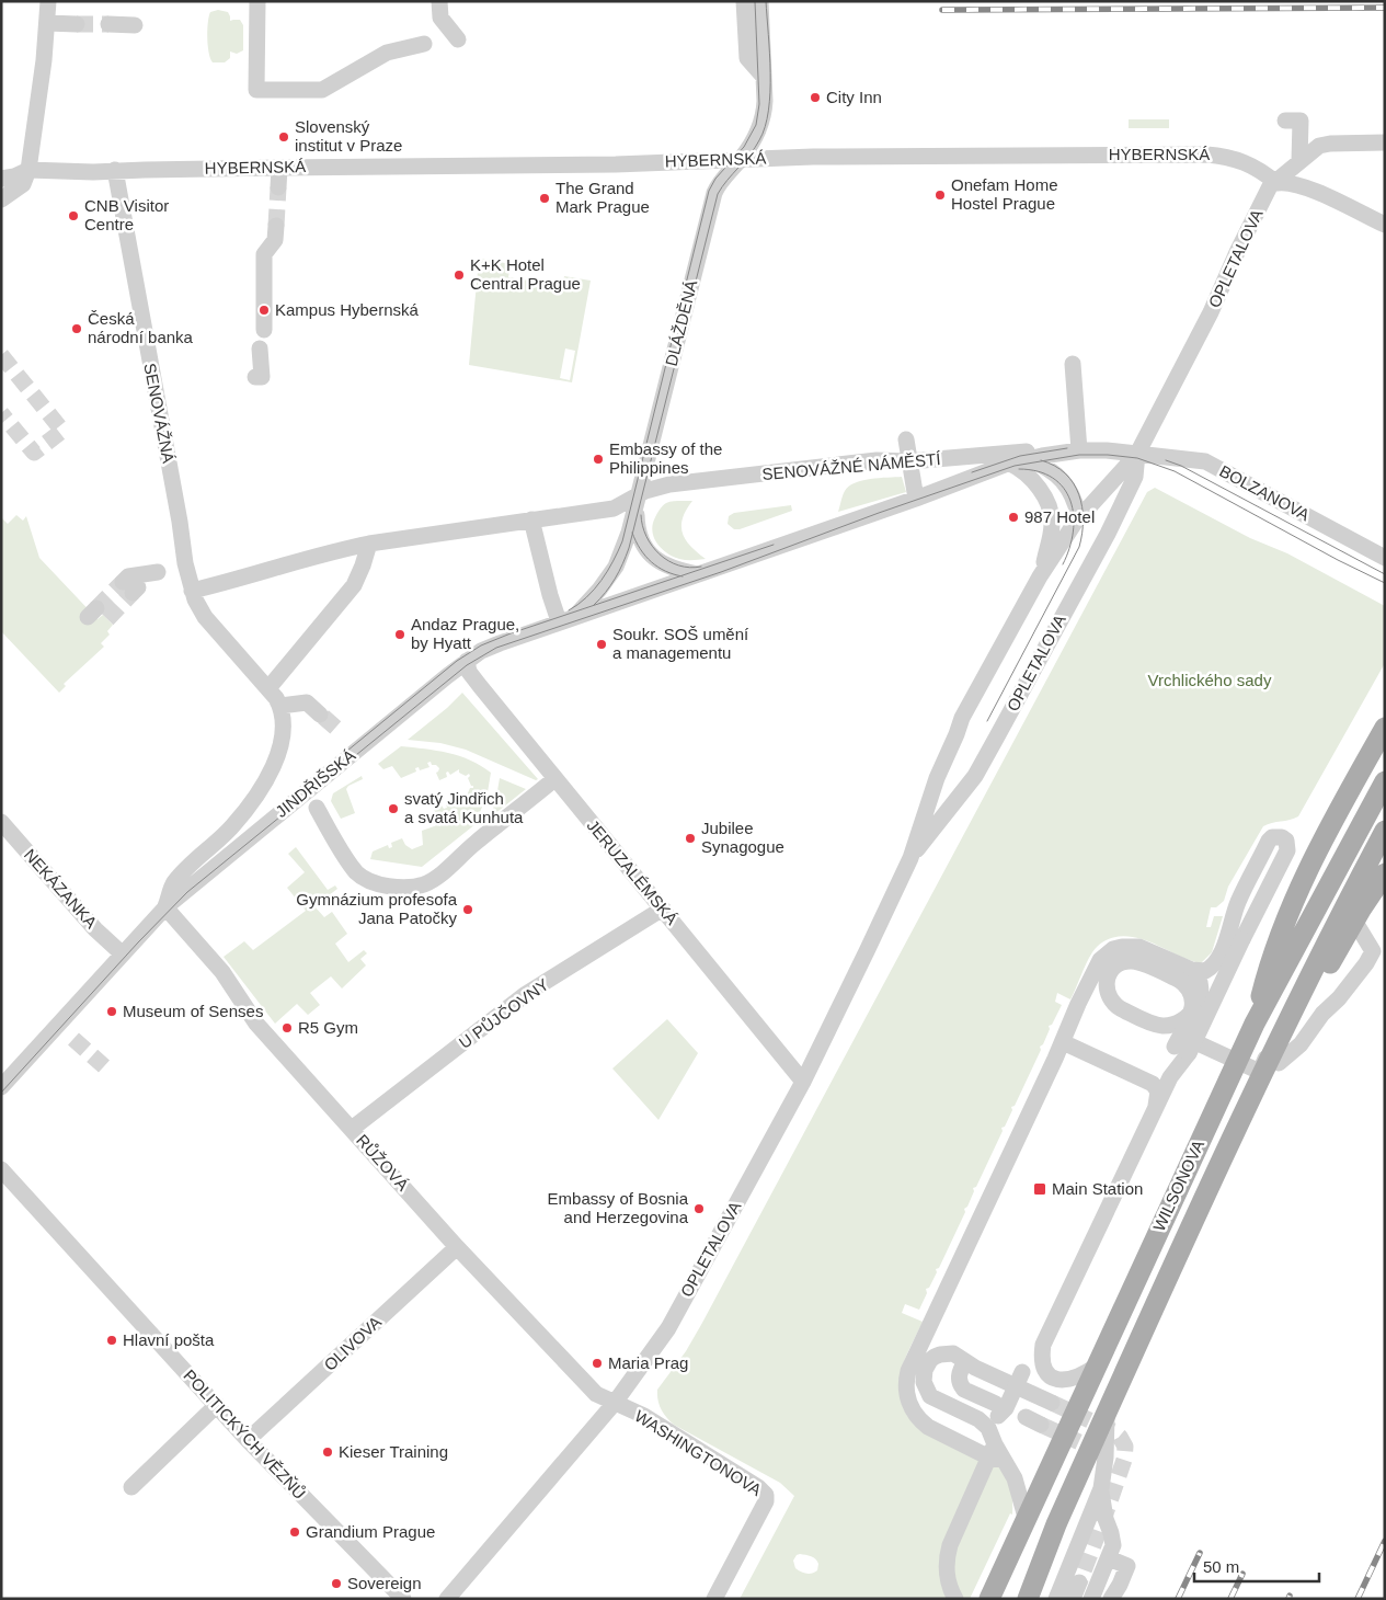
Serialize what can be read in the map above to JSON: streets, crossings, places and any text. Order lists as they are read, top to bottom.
{
  "streets": {
    "main road": ["WILSONOVA"],
    "street": [
      "HYBERNSKÁ",
      "OPLETALOVA",
      "DLÁŽDĚNÁ",
      "SENOVÁŽNÁ",
      "SENOVÁŽNÉ NÁMĚSTÍ",
      "BOLZANOVA",
      "JINDŘIŠSKÁ",
      "JERUZALÉMSKÁ",
      "NEKÁZANKA",
      "U PŮJČOVNY",
      "RŮŽOVÁ",
      "OLIVOVA",
      "POLITICKÝCH VĚZŇŮ",
      "WASHINGTONOVA"
    ]
  },
  "crossings": [
    ["HYBERNSKÁ", "OPLETALOVA"],
    ["HYBERNSKÁ", "DLÁŽDĚNÁ"],
    ["HYBERNSKÁ", "SENOVÁŽNÁ"],
    ["OPLETALOVA", "SENOVÁŽNÉ NÁMĚSTÍ"],
    ["OPLETALOVA", "BOLZANOVA"],
    ["OPLETALOVA", "JERUZALÉMSKÁ"],
    ["OPLETALOVA", "RŮŽOVÁ"],
    ["OPLETALOVA", "WASHINGTONOVA"],
    ["DLÁŽDĚNÁ", "SENOVÁŽNÉ NÁMĚSTÍ"],
    ["SENOVÁŽNÁ", "SENOVÁŽNÉ NÁMĚSTÍ"],
    ["SENOVÁŽNÉ NÁMĚSTÍ", "BOLZANOVA"],
    ["SENOVÁŽNÉ NÁMĚSTÍ", "JINDŘIŠSKÁ"],
    ["SENOVÁŽNÉ NÁMĚSTÍ", "JERUZALÉMSKÁ"],
    ["JINDŘIŠSKÁ", "JERUZALÉMSKÁ"],
    ["JINDŘIŠSKÁ", "NEKÁZANKA"],
    ["JINDŘIŠSKÁ", "RŮŽOVÁ"],
    ["JERUZALÉMSKÁ", "U PŮJČOVNY"],
    ["U PŮJČOVNY", "RŮŽOVÁ"],
    ["RŮŽOVÁ", "OLIVOVA"],
    ["RŮŽOVÁ", "WASHINGTONOVA"],
    ["OLIVOVA", "POLITICKÝCH VĚZŇŮ"]
  ],
  "parks": ["Vrchlického sady"],
  "places": {
    "other": [
      "City Inn",
      "Slovenský institut v Praze",
      "Onefam Home Hostel Prague",
      "The Grand Mark Prague",
      "CNB Visitor Centre",
      "K+K Hotel Central Prague",
      "Kampus Hybernská",
      "Česká národní banka",
      "Embassy of the Philippines",
      "987 Hotel",
      "Andaz Prague, by Hyatt",
      "Soukr. SOŠ umění a managementu",
      "svatý Jindřich a svatá Kunhuta",
      "Jubilee Synagogue",
      "Gymnázium profesofa Jana Patočky",
      "Museum of Senses",
      "R5 Gym",
      "Embassy of Bosnia and Herzegovina",
      "Hlavní pošta",
      "Maria Prag",
      "Kieser Training",
      "Grandium Prague",
      "Sovereign"
    ],
    "transit": ["Main Station"]
  },
  "scale_bar": "50 m"
}
